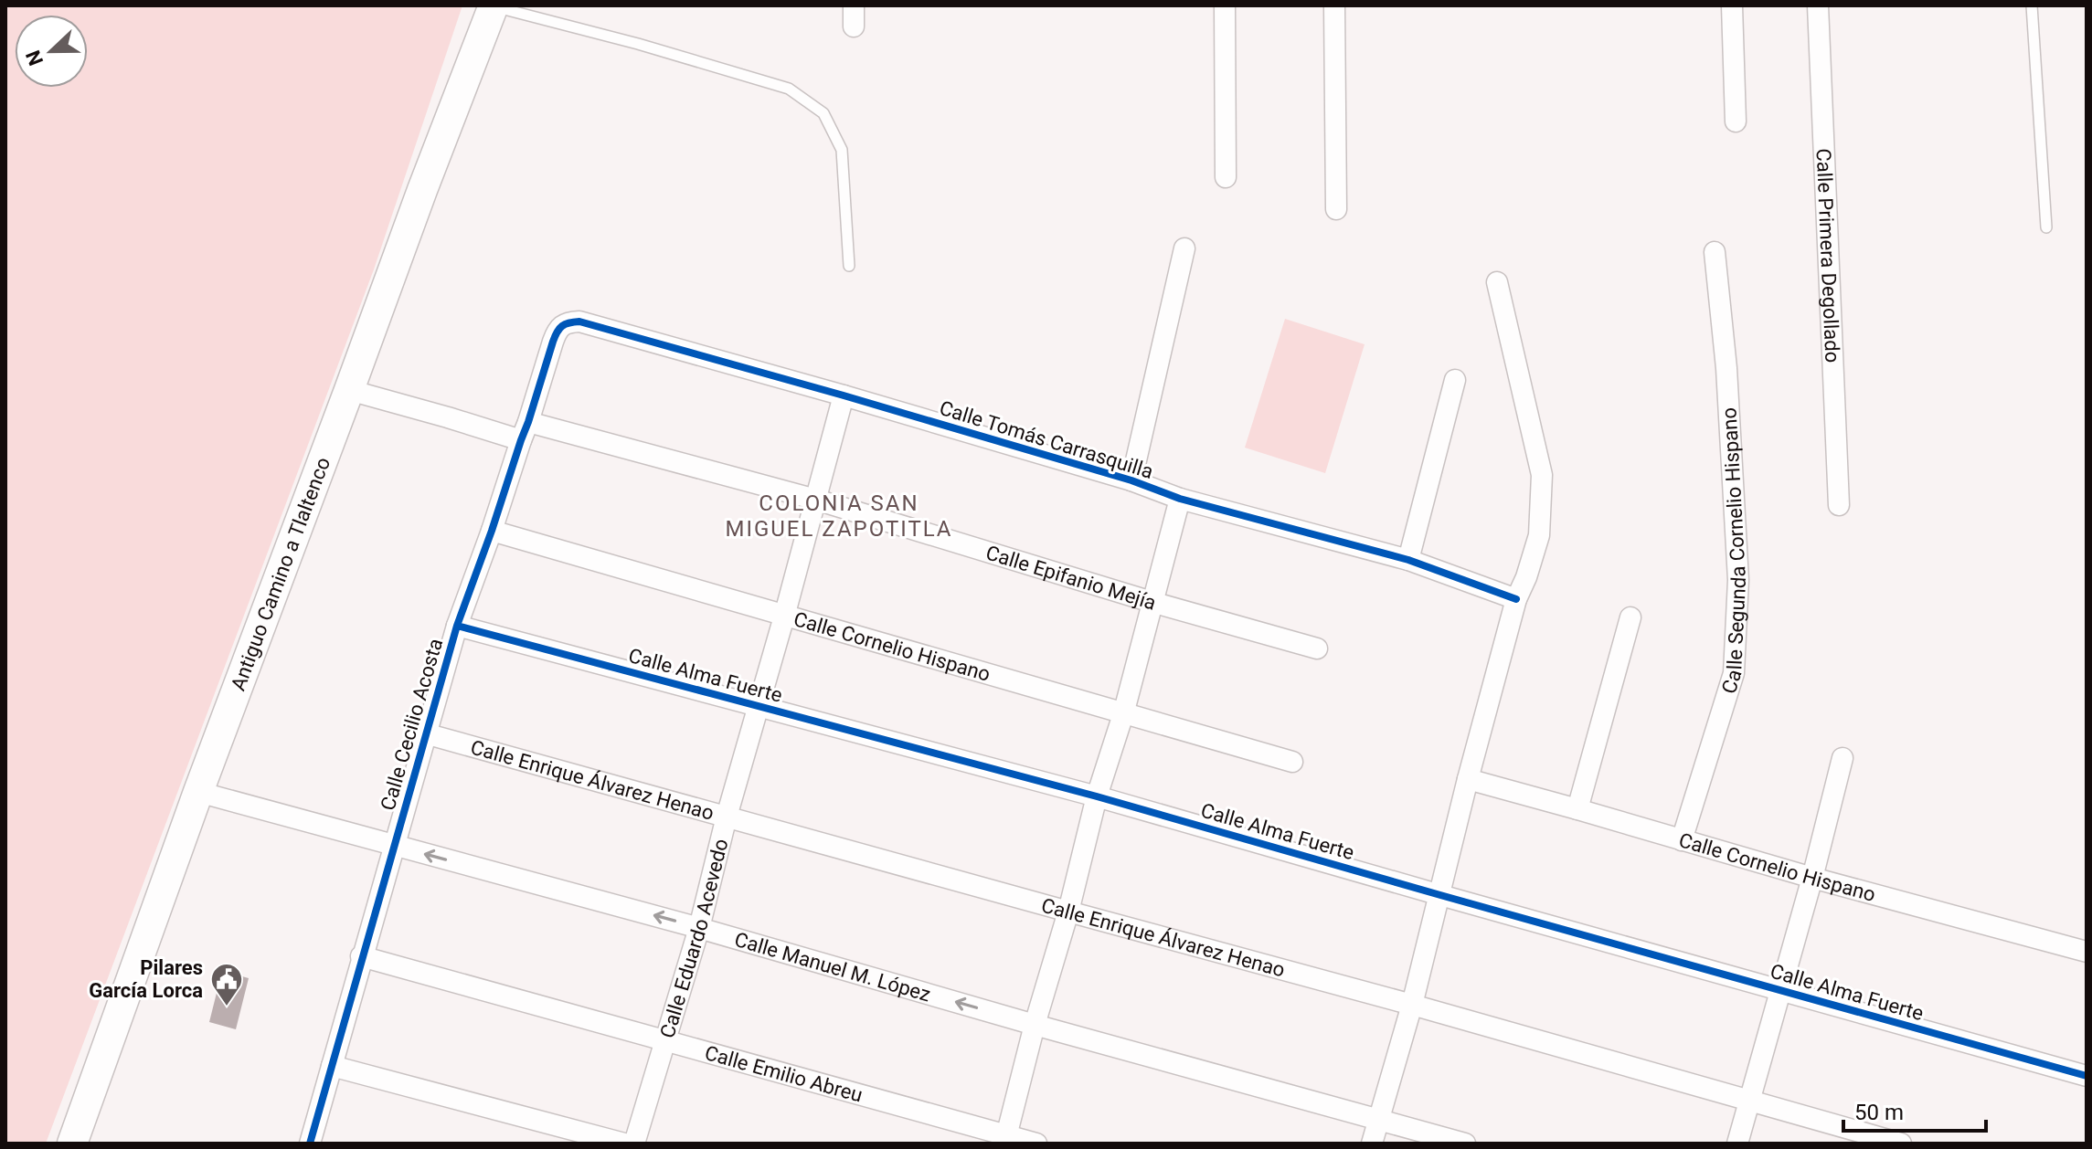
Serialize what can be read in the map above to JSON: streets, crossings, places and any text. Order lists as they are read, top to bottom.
{
  "streets": {
    "street": [
      "Calle Primera Degollado",
      "Calle Tomás Carrasquilla",
      "Calle Segunda Cornelio Hispano",
      "Antiguo Camino a Tlaltenco",
      "Calle Epifanio Mejía",
      "Calle Cornelio Hispano",
      "Calle Alma Fuerte",
      "Calle Cecilio Acosta",
      "Calle Enrique Álvarez Henao",
      "Calle Eduardo Acevedo",
      "Calle Manuel M. López",
      "Calle Emilio Abreu"
    ]
  },
  "crossings": [
    ["Calle Tomás Carrasquilla", "Calle Cecilio Acosta"],
    ["Calle Tomás Carrasquilla", "Calle Eduardo Acevedo"],
    ["Calle Segunda Cornelio Hispano", "Calle Cornelio Hispano"],
    ["Antiguo Camino a Tlaltenco", "Calle Epifanio Mejía"],
    ["Antiguo Camino a Tlaltenco", "Calle Manuel M. López"],
    ["Calle Epifanio Mejía", "Calle Cecilio Acosta"],
    ["Calle Epifanio Mejía", "Calle Eduardo Acevedo"],
    ["Calle Cornelio Hispano", "Calle Cecilio Acosta"],
    ["Calle Cornelio Hispano", "Calle Eduardo Acevedo"],
    ["Calle Alma Fuerte", "Calle Cecilio Acosta"],
    ["Calle Alma Fuerte", "Calle Eduardo Acevedo"],
    ["Calle Cecilio Acosta", "Calle Enrique Álvarez Henao"],
    ["Calle Cecilio Acosta", "Calle Manuel M. López"],
    ["Calle Cecilio Acosta", "Calle Emilio Abreu"],
    ["Calle Enrique Álvarez Henao", "Calle Eduardo Acevedo"],
    ["Calle Eduardo Acevedo", "Calle Manuel M. López"],
    ["Calle Eduardo Acevedo", "Calle Emilio Abreu"]
  ],
  "one_way": ["Calle Manuel M. López"],
  "districts": ["COLONIA SAN MIGUEL ZAPOTITLA"],
  "places": {
    "public building": ["Pilares García Lorca"]
  },
  "scale_bar": "50 m",
  "north": "left"
}
